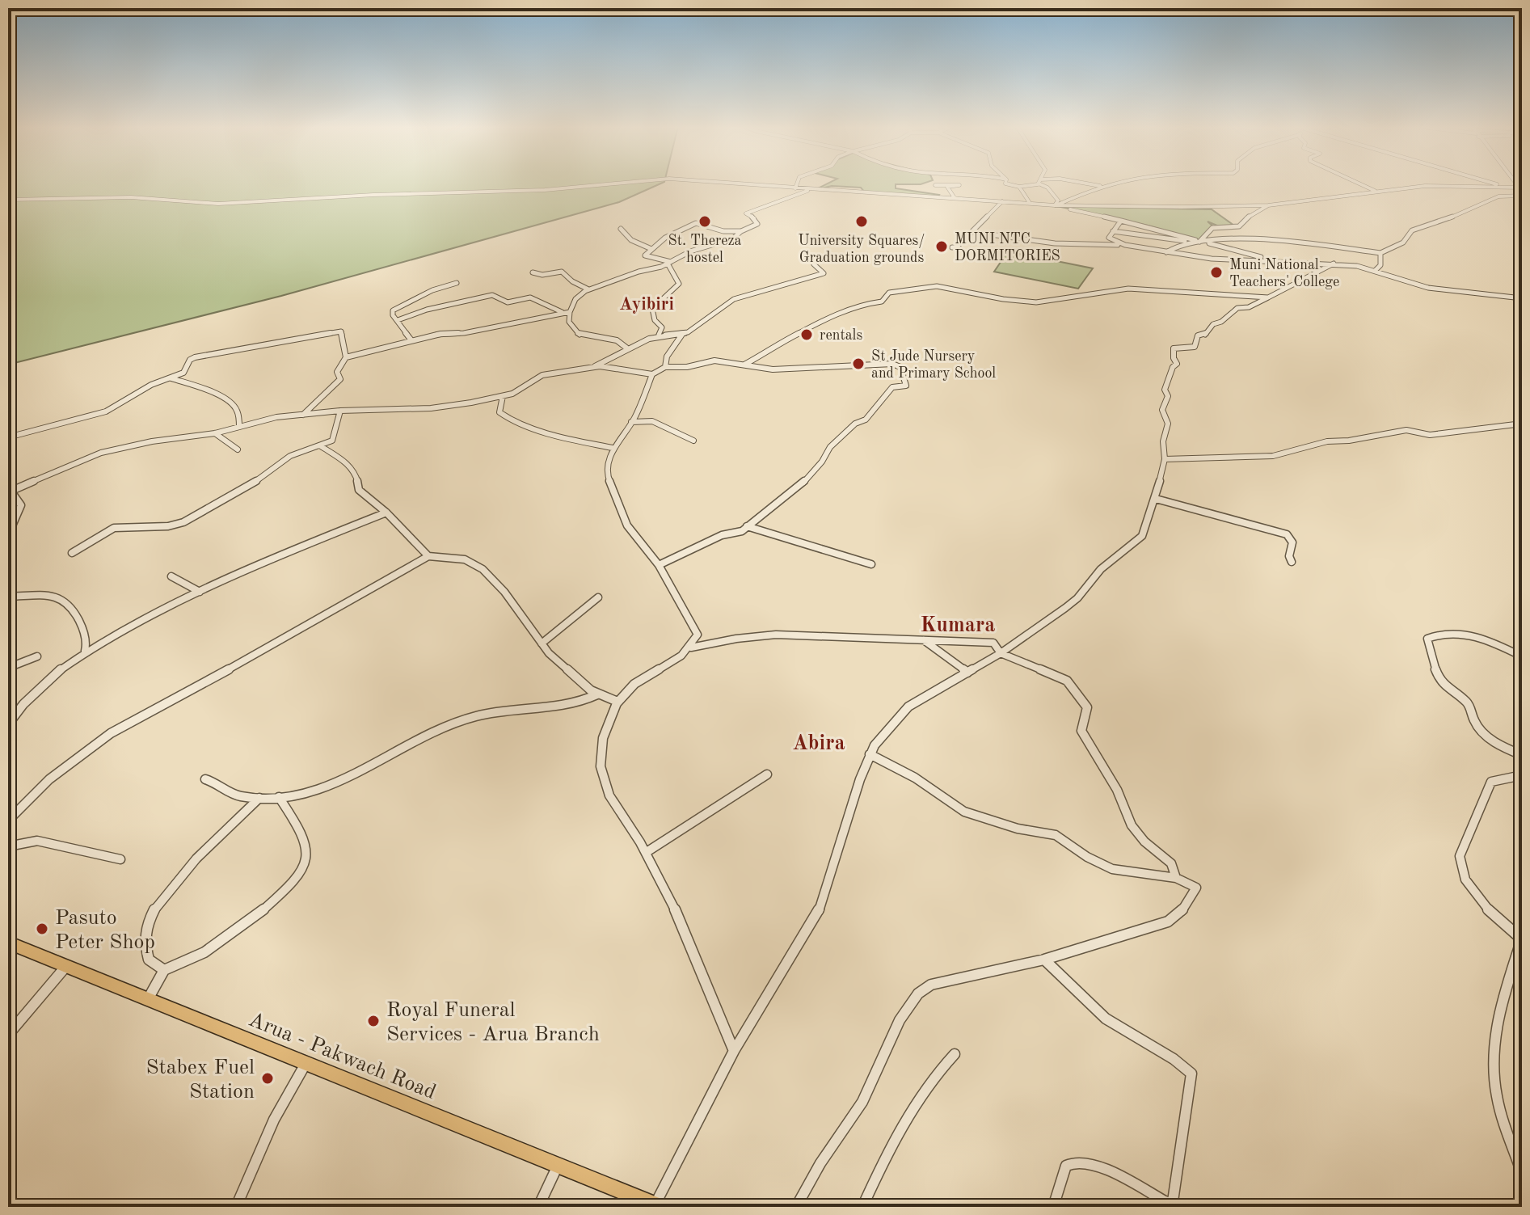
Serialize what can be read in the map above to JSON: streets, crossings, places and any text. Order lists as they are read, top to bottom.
{
  "streets": {
    "main road": ["Arua - Pakwach Road"]
  },
  "districts": ["Ayibiri", "Kumara", "Abira"],
  "places": [
    "St. Thereza hostel",
    "University Squares/ Graduation grounds",
    "MUNI NTC DORMITORIES",
    "Muni National Teachers' College",
    "rentals",
    "St Jude Nursery and Primary School",
    "Pasuto Peter Shop",
    "Royal Funeral Services - Arua Branch",
    "Stabex Fuel Station"
  ]
}
